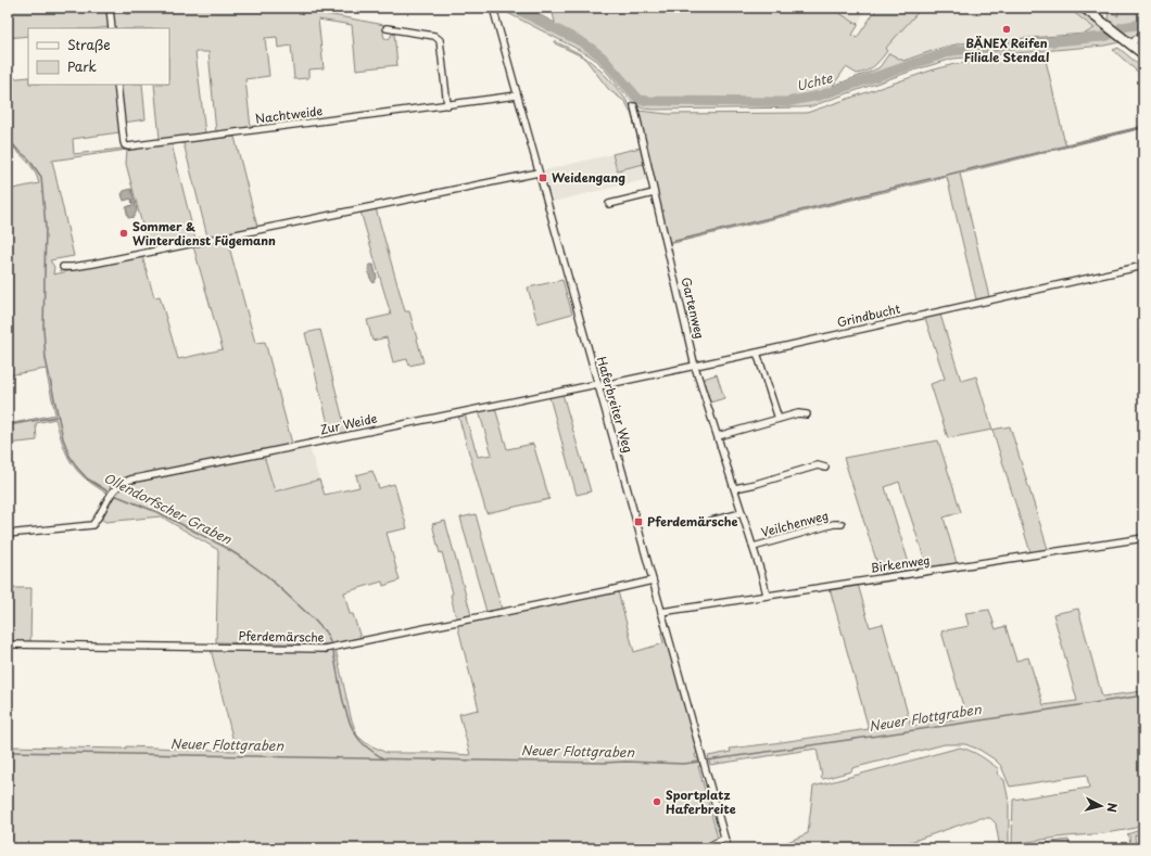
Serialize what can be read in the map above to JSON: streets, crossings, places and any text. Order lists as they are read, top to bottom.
{
  "streets": {
    "street": [
      "Nachtweide",
      "Gartenweg",
      "Grindbucht",
      "Haferbreiter Weg",
      "Zur Weide",
      "Veilchenweg",
      "Birkenweg",
      "Pferdemärsche"
    ]
  },
  "crossings": [
    ["Nachtweide", "Haferbreiter Weg"],
    ["Gartenweg", "Grindbucht"],
    ["Gartenweg", "Veilchenweg"],
    ["Gartenweg", "Birkenweg"],
    ["Grindbucht", "Haferbreiter Weg"],
    ["Grindbucht", "Zur Weide"],
    ["Haferbreiter Weg", "Zur Weide"],
    ["Haferbreiter Weg", "Birkenweg"],
    ["Haferbreiter Weg", "Pferdemärsche"]
  ],
  "water": ["Uchte", "Ollendorfscher Graben", "Neuer Flottgraben"],
  "places": {
    "other": ["BÄNEX Reifen Filiale Stendal", "Sommer & Winterdienst Fügemann", "Sportplatz Haferbreite"],
    "transit": ["Weidengang", "Pferdemärsche"]
  },
  "legend": ["Straße", "Park"],
  "north": "right"
}
